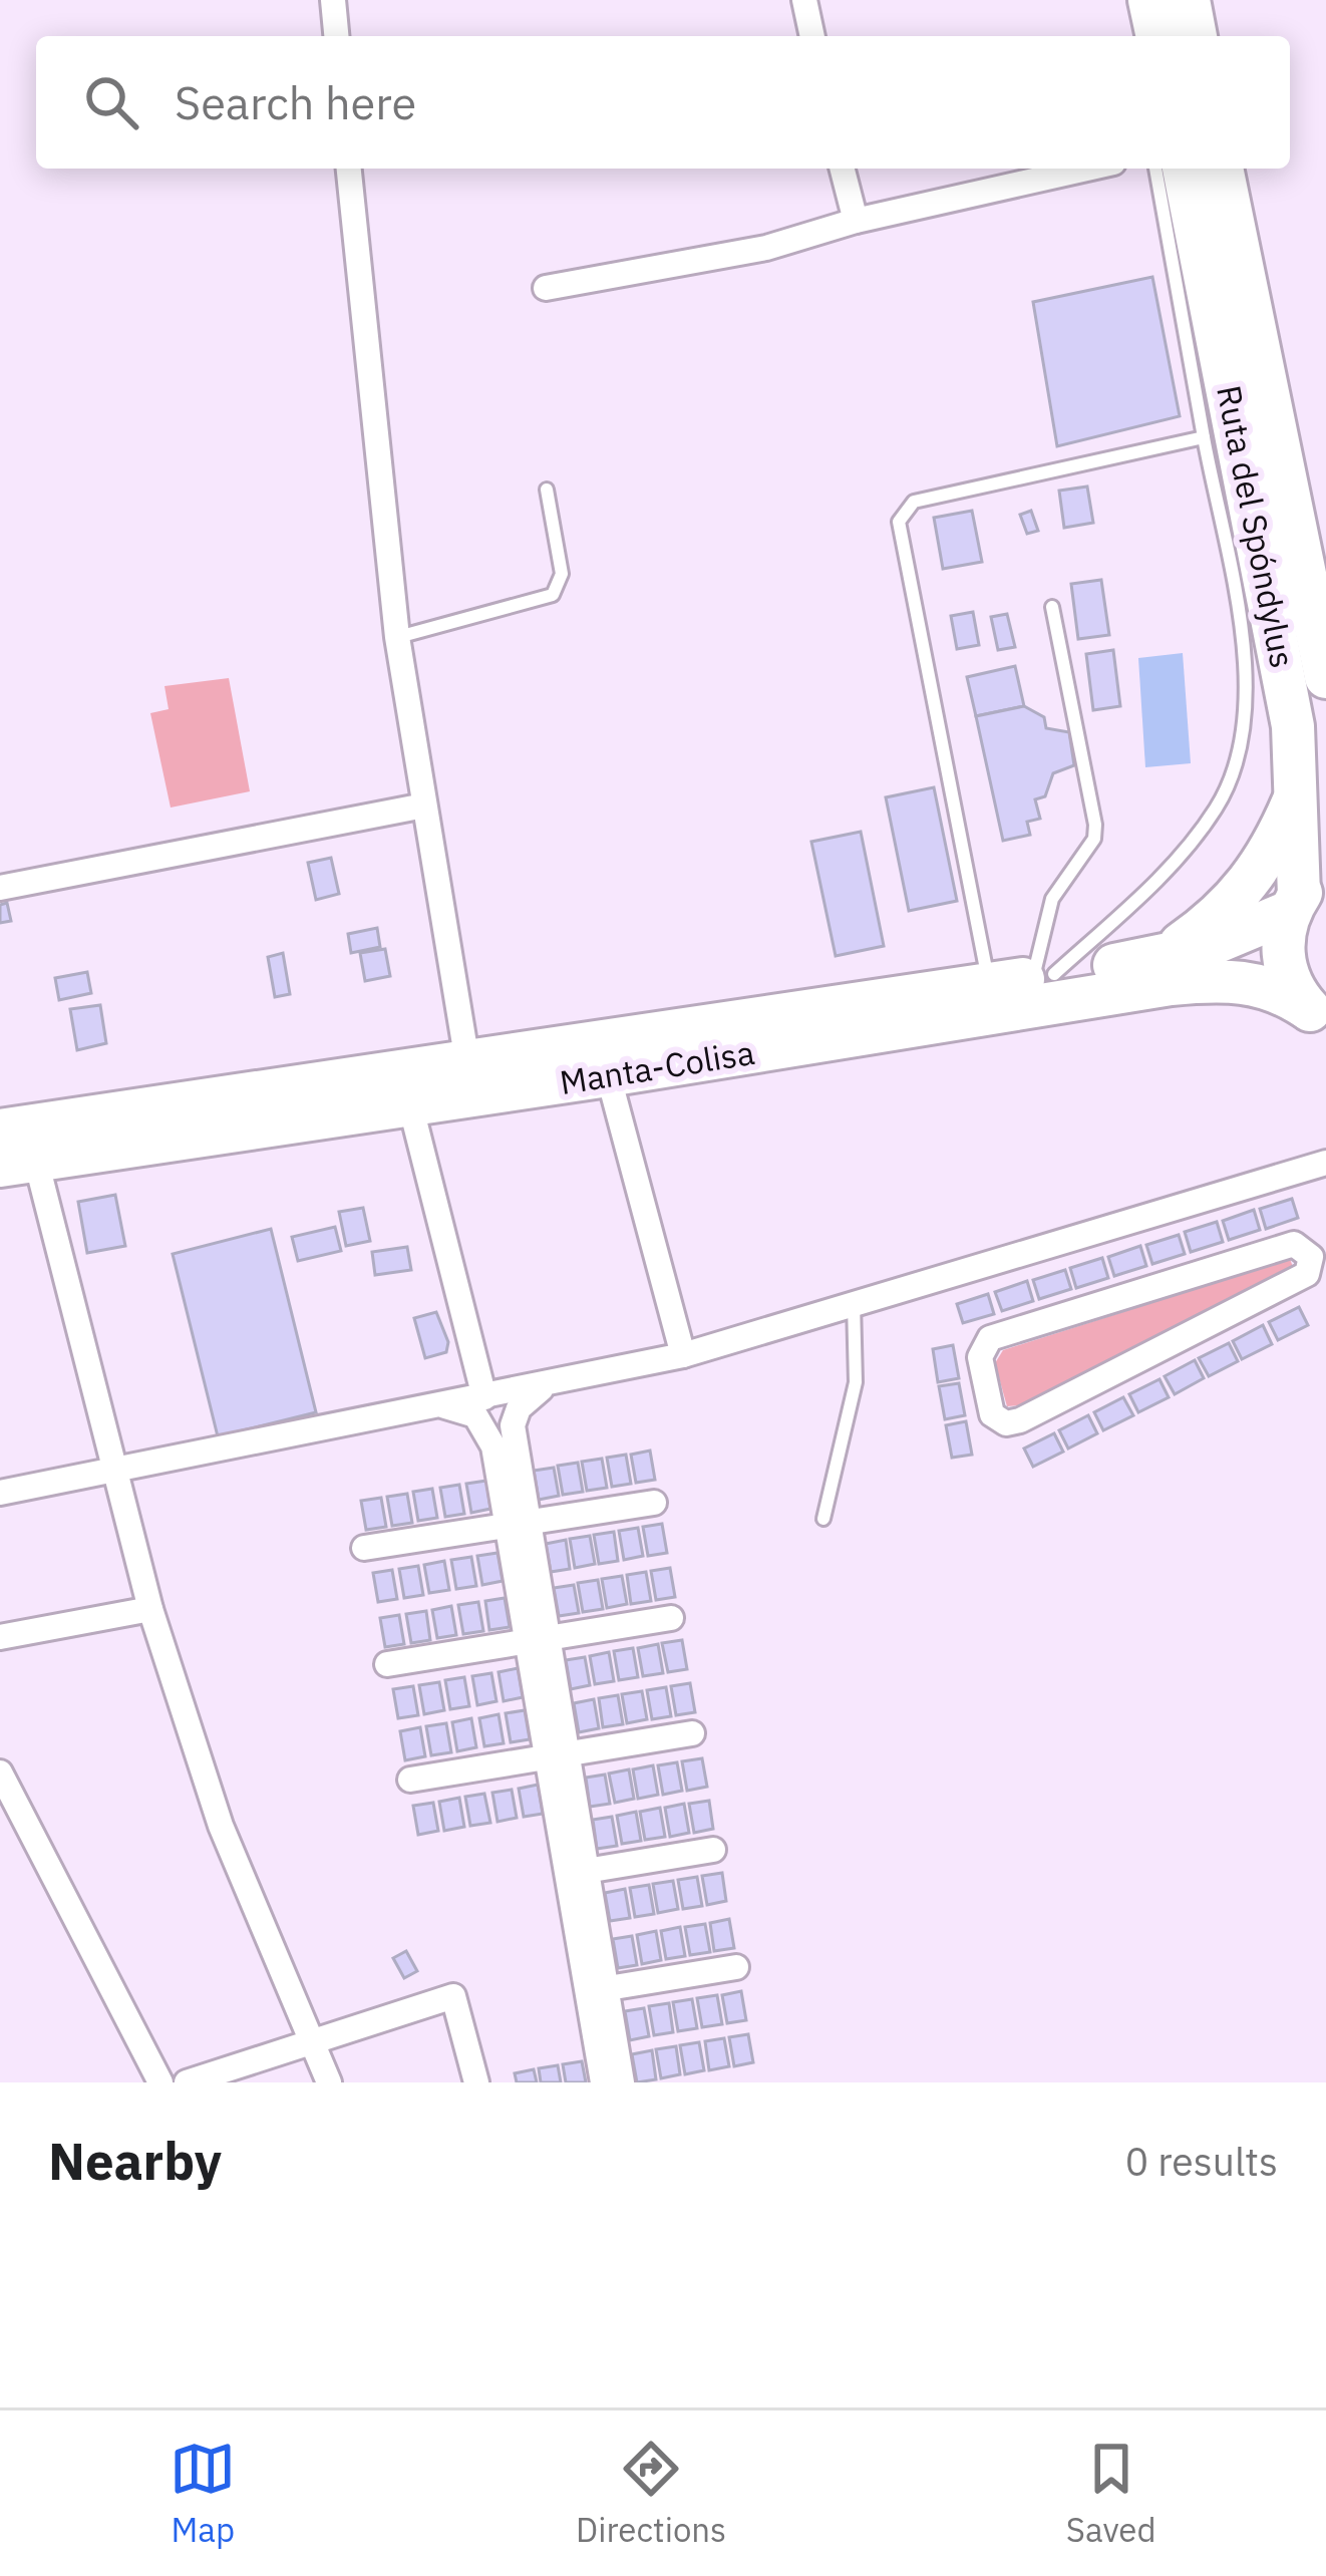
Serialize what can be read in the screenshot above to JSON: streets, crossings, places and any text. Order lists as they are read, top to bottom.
{
  "streets": {
    "highway": ["Ruta del Spóndylus", "Manta-Colisa"]
  },
  "crossings": [
    ["Ruta del Spóndylus", "Manta-Colisa"]
  ],
  "page": {
    "search": "Search here",
    "heading": ["Nearby", "0 results"],
    "nav": ["Map", "Directions", "Saved"]
  }
}
